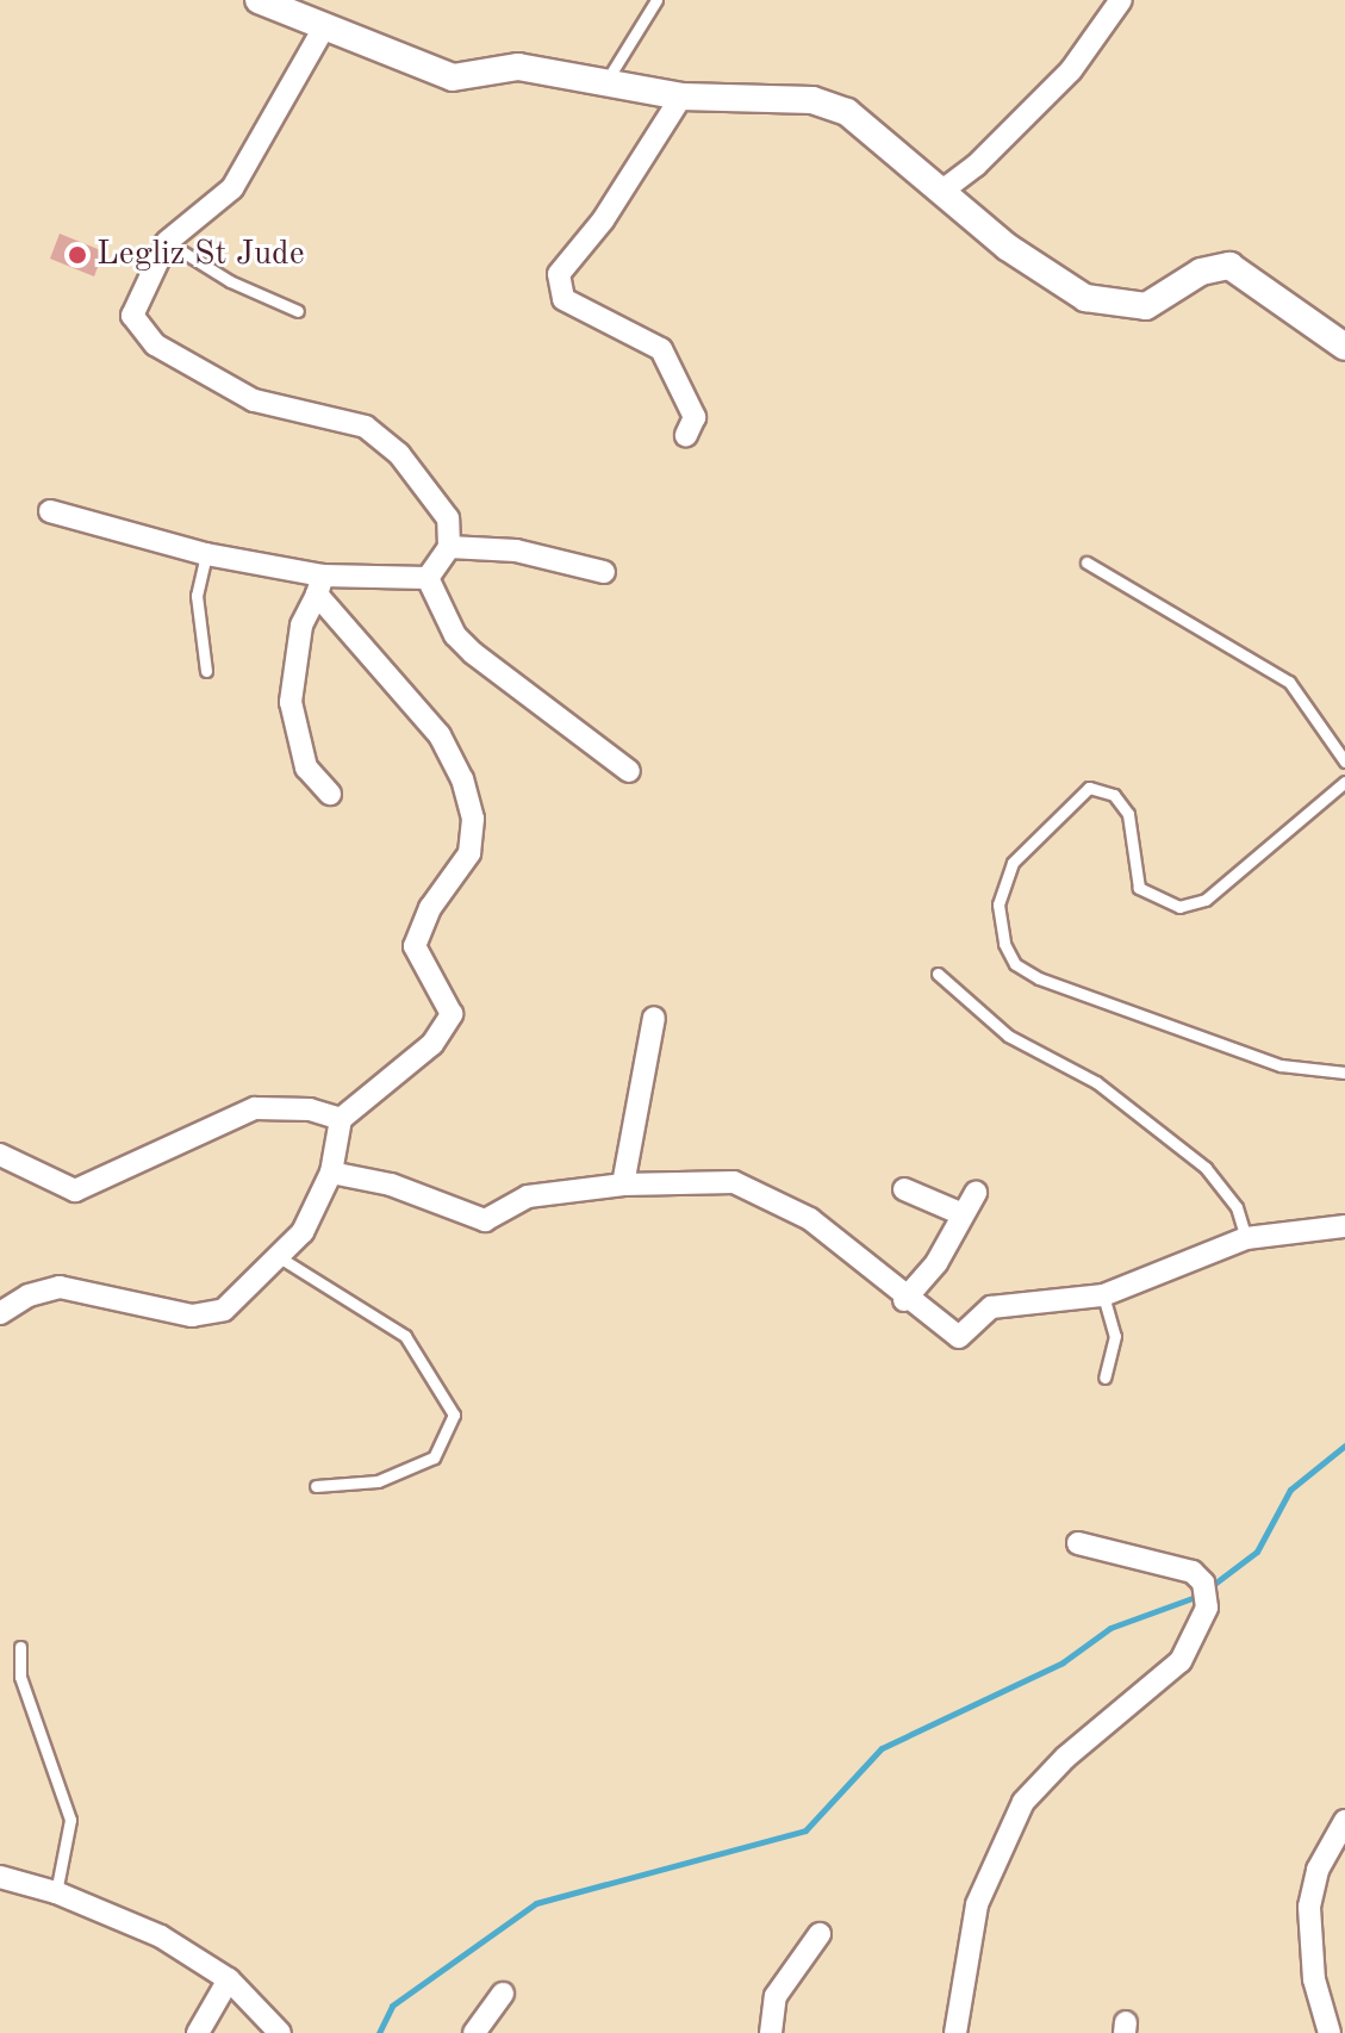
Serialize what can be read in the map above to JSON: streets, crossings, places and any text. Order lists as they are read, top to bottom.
{
  "places": ["Legliz St Jude"]
}
